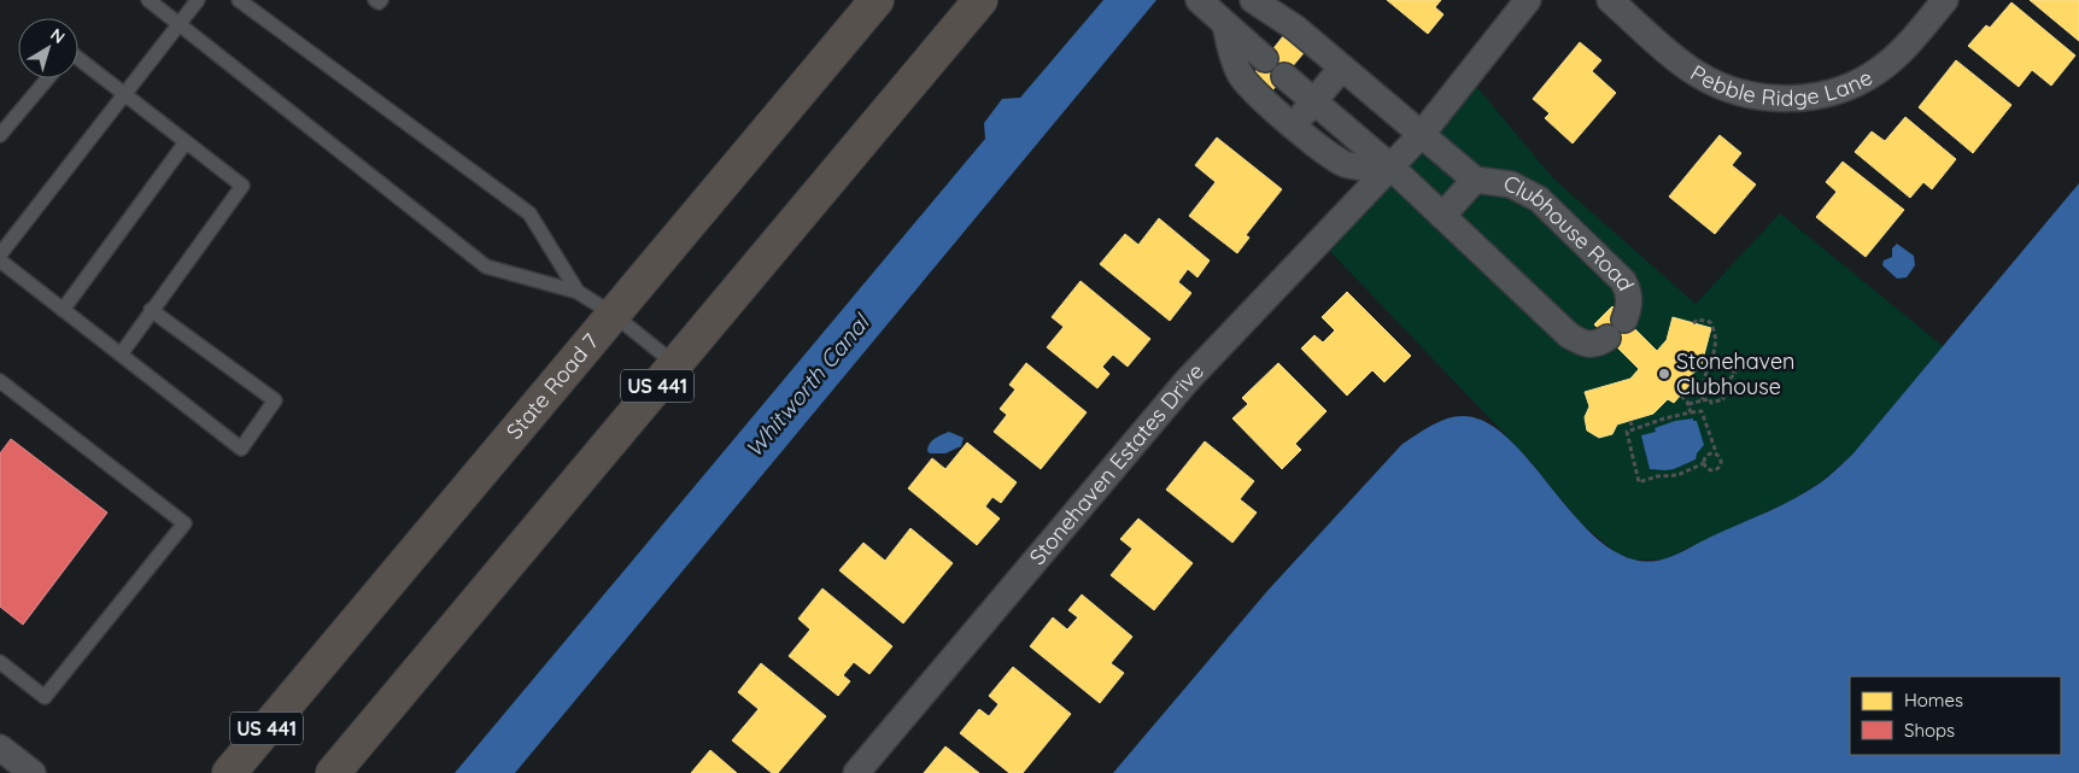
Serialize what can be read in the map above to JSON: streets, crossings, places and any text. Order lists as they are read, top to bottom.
{
  "streets": {
    "main road": ["US 441", "State Road 7"],
    "street": ["Pebble Ridge Lane", "Clubhouse Road", "Stonehaven Estates Drive"]
  },
  "crossings": [
    ["Clubhouse Road", "Stonehaven Estates Drive"]
  ],
  "water": ["Whitworth Canal"],
  "places": ["Stonehaven Clubhouse"],
  "legend": ["Homes", "Shops"],
  "north": "top right"
}
